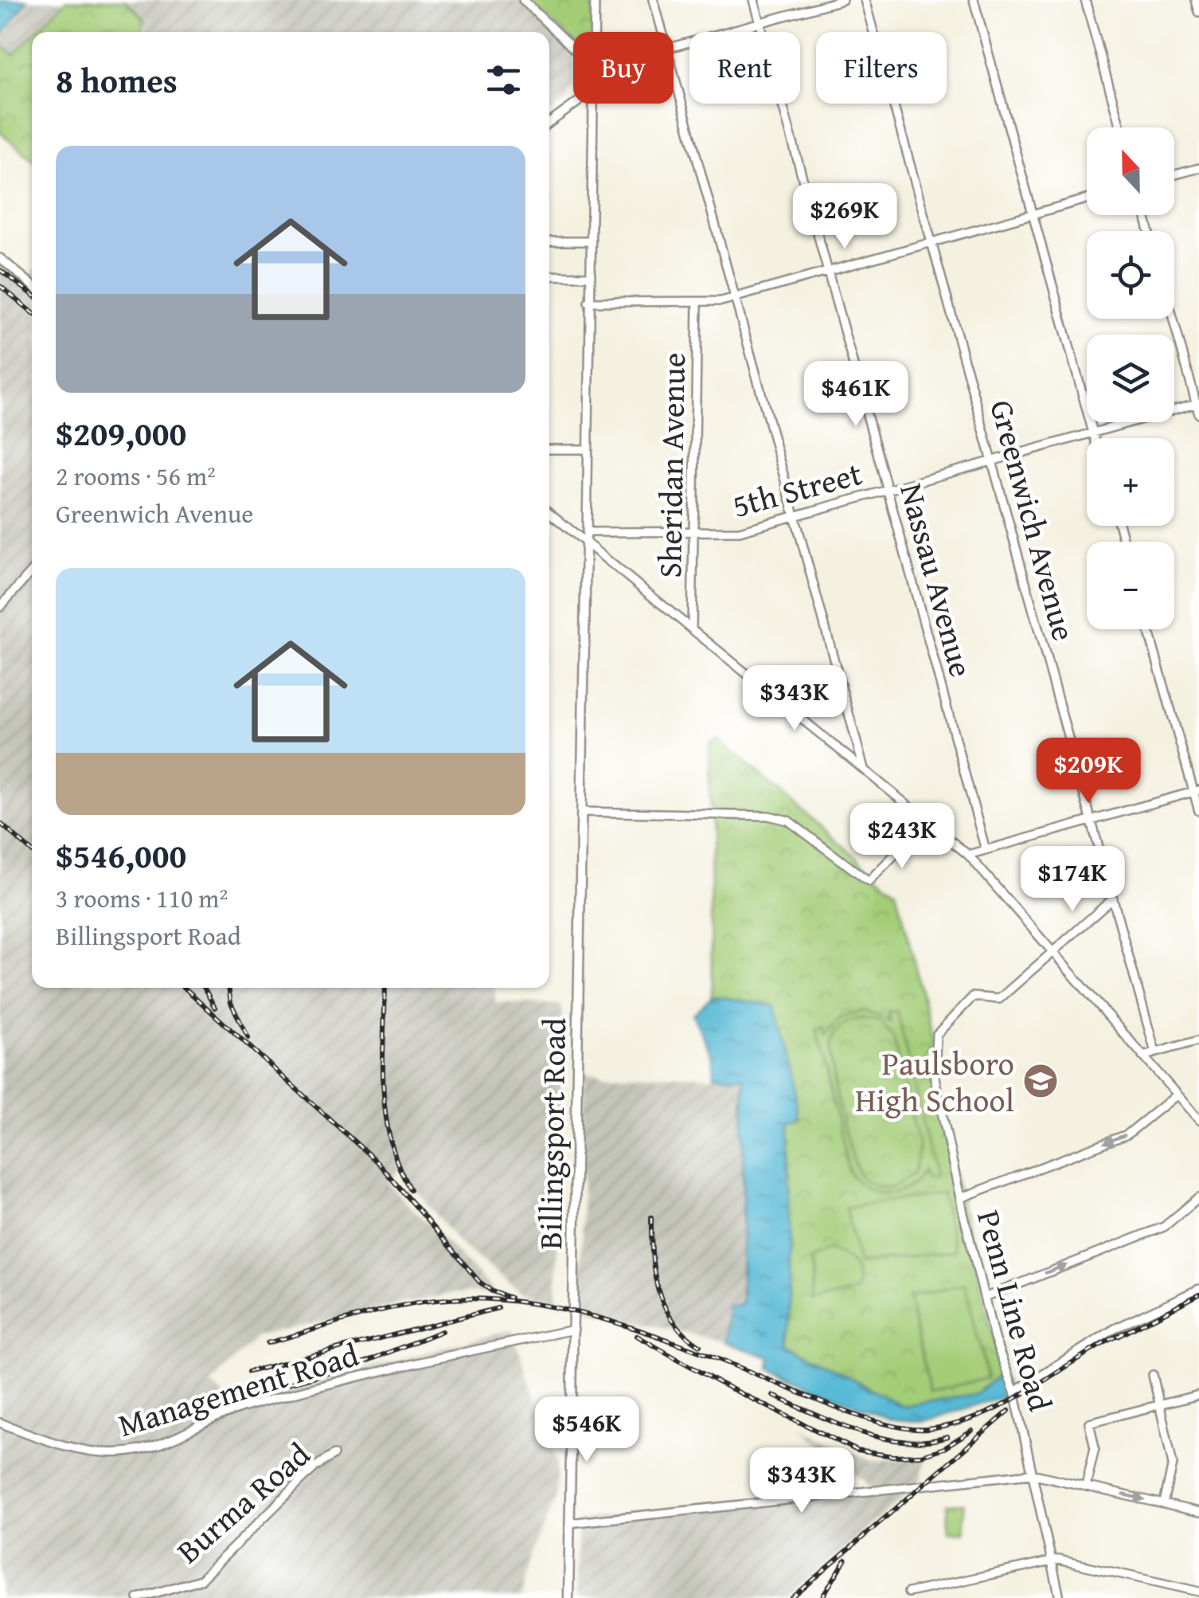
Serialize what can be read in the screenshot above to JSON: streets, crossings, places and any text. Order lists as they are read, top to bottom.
{
  "streets": {
    "street": [
      "Sheridan Avenue",
      "5th Street",
      "Greenwich Avenue",
      "Nassau Avenue",
      "Billingsport Road",
      "Penn Line Road",
      "Management Road",
      "Burma Road"
    ]
  },
  "crossings": [
    ["Sheridan Avenue", "5th Street"],
    ["5th Street", "Greenwich Avenue"],
    ["5th Street", "Nassau Avenue"],
    ["5th Street", "Billingsport Road"],
    ["Billingsport Road", "Management Road"]
  ],
  "places": {
    "school or university": ["Paulsboro High School"]
  },
  "north": "top",
  "page": {
    "chip": ["Buy", "Rent", "Filters"],
    "heading": "8 homes",
    "map_buttons": ["+", "−"],
    "list": [
      {
        "name": "$209,000",
        "note": "2 rooms · 56 m² · Greenwich Avenue"
      },
      {
        "name": "$546,000",
        "note": "3 rooms · 110 m² · Billingsport Road"
      }
    ],
    "price": [
      "$269K",
      "$461K",
      "$343K",
      "$209K",
      "$243K",
      "$174K",
      "$546K",
      "$343K"
    ]
  }
}
